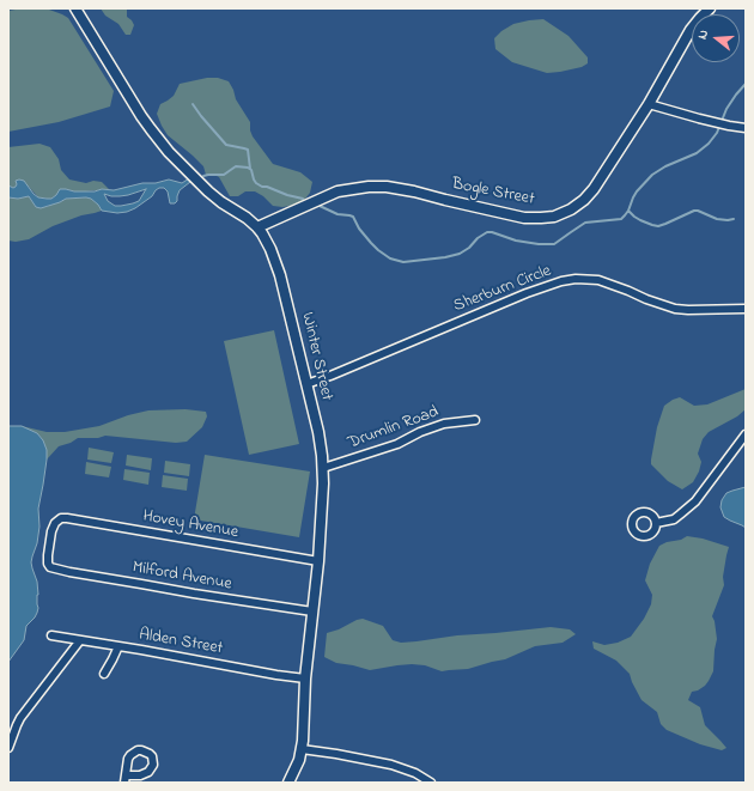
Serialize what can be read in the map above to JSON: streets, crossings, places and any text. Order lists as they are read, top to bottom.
{
  "streets": {
    "street": [
      "Bogle Street",
      "Sherburn Circle",
      "Winter Street",
      "Drumlin Road",
      "Hovey Avenue",
      "Milford Avenue",
      "Alden Street"
    ]
  },
  "crossings": [
    ["Bogle Street", "Winter Street"],
    ["Sherburn Circle", "Winter Street"],
    ["Winter Street", "Drumlin Road"],
    ["Winter Street", "Hovey Avenue"],
    ["Winter Street", "Milford Avenue"],
    ["Winter Street", "Alden Street"],
    ["Hovey Avenue", "Milford Avenue"]
  ],
  "north": "left"
}
